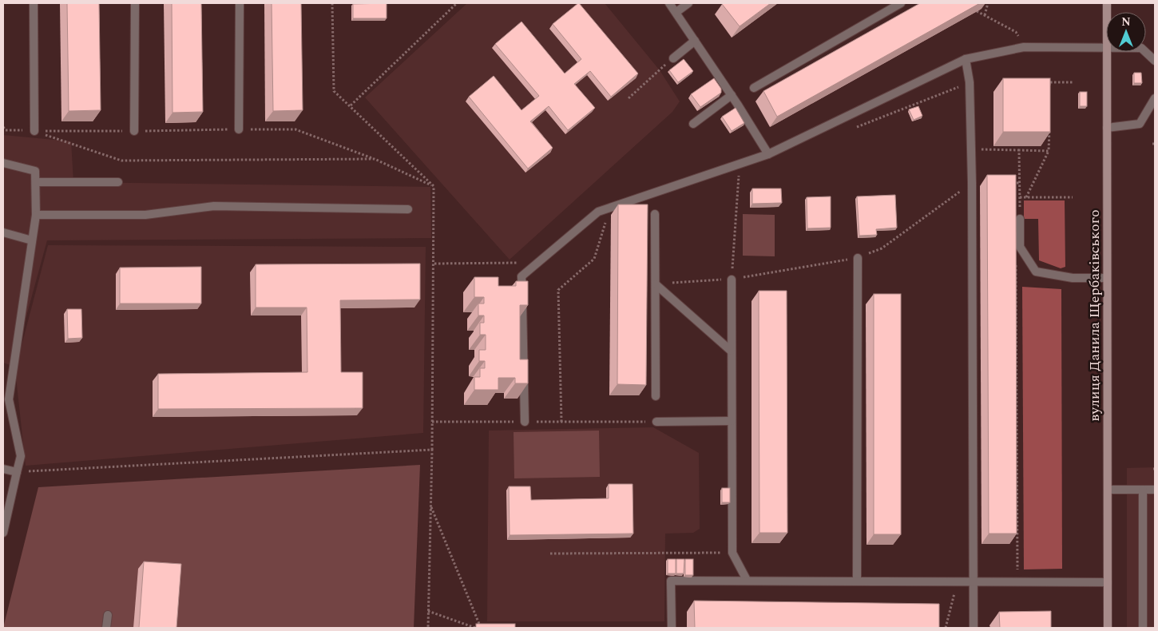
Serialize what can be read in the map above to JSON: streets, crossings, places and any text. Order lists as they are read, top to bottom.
{
  "streets": {
    "main road": ["вулиця Данила Щербаківського"]
  },
  "north": "top"
}
